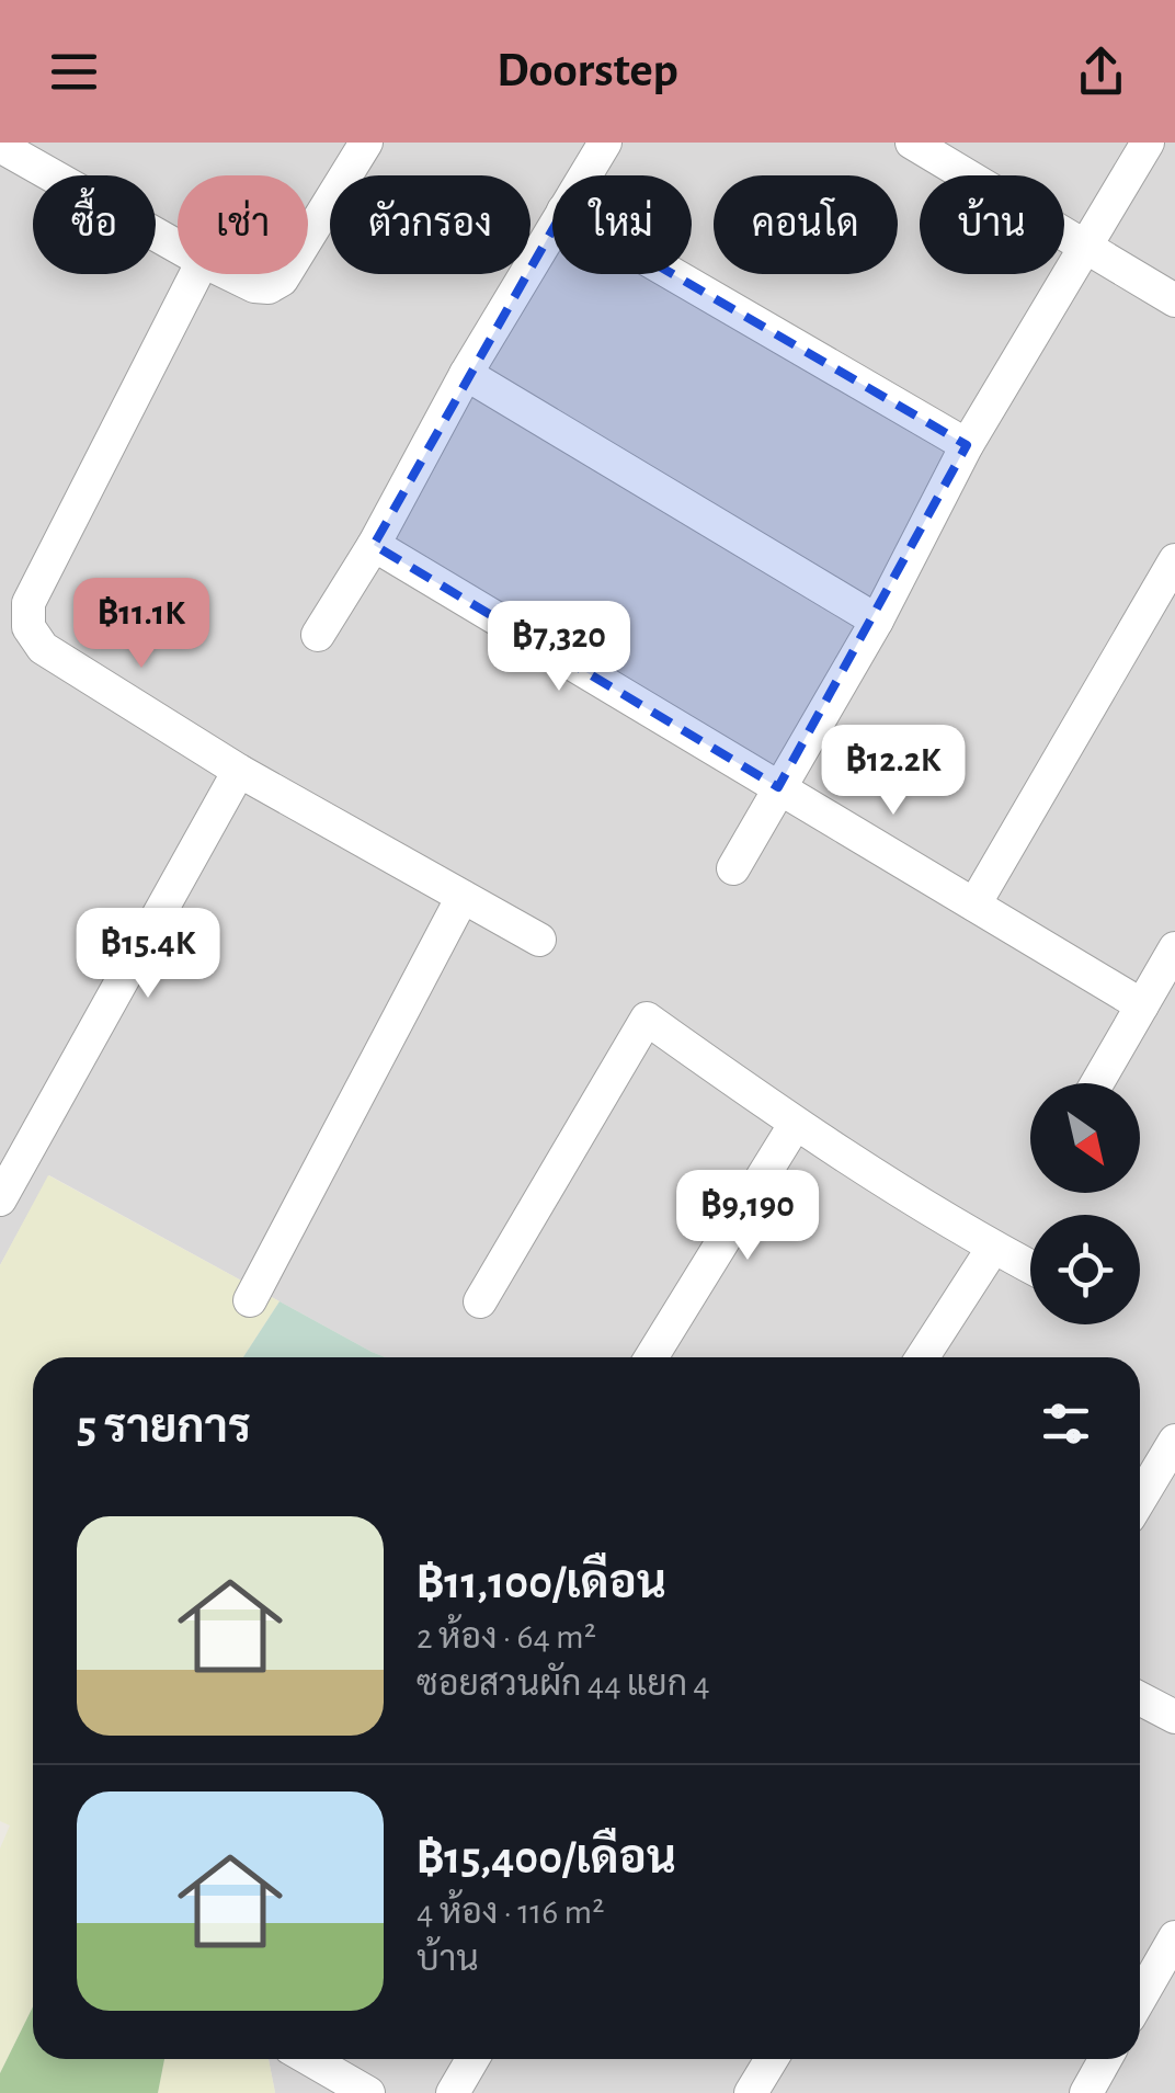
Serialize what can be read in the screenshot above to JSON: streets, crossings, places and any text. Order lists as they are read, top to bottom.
{
  "north": "bottom right",
  "page": {
    "header": "Doorstep",
    "chip": [
      "ซื้อ",
      "เช่า",
      "ตัวกรอง",
      "ใหม่",
      "คอนโด",
      "บ้าน"
    ],
    "price": [
      "฿11.1K",
      "฿7,320",
      "฿12.2K",
      "฿15.4K",
      "฿9,190"
    ],
    "heading": "5 รายการ",
    "list": [
      {
        "name": "฿11,100/เดือน",
        "note": "2 ห้อง · 64 m² · ซอยสวนผัก 44 แยก 4"
      },
      {
        "name": "฿15,400/เดือน",
        "note": "4 ห้อง · 116 m² · บ้าน"
      }
    ]
  }
}
